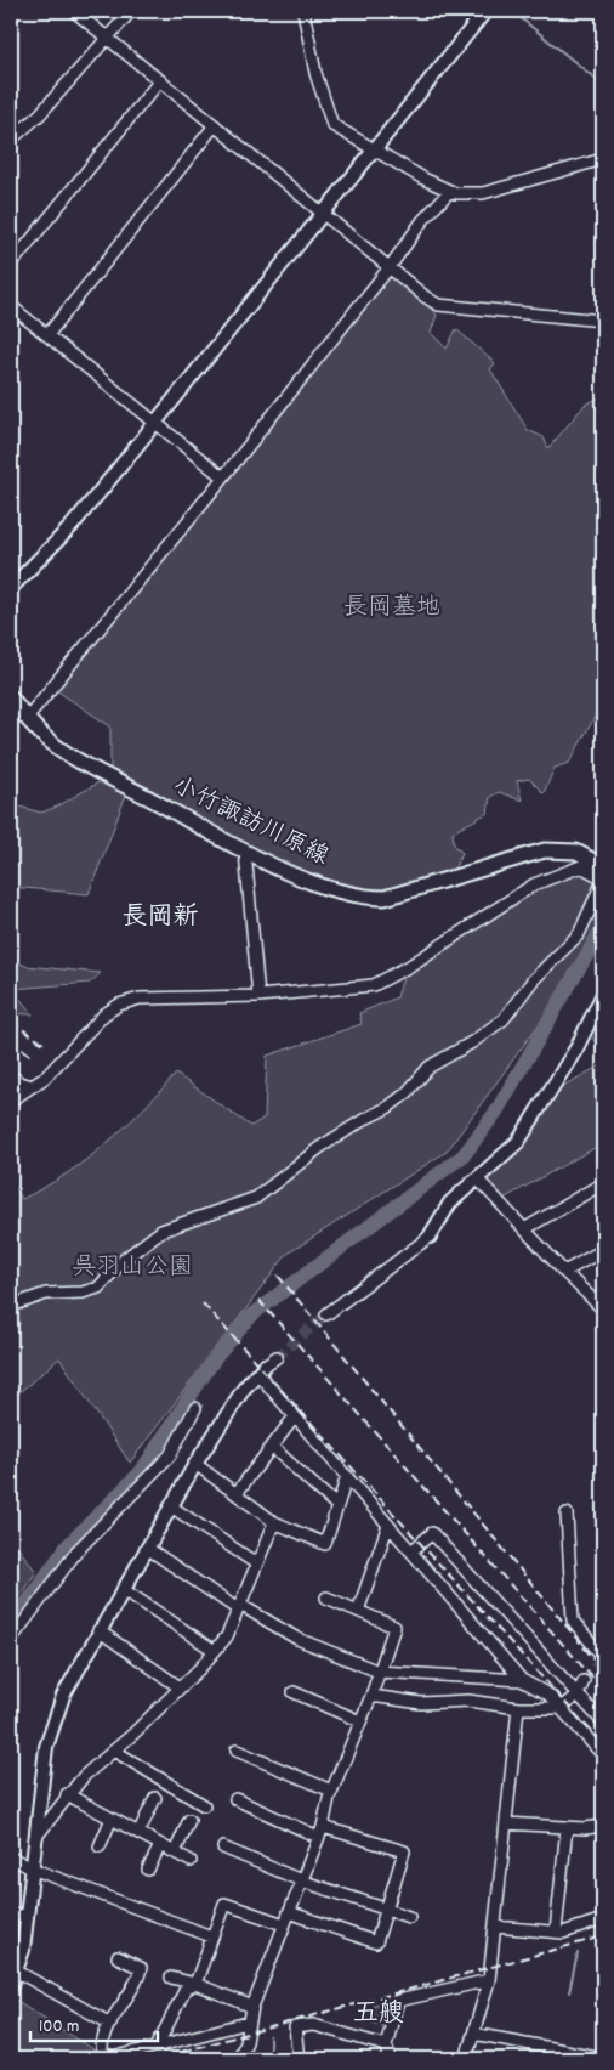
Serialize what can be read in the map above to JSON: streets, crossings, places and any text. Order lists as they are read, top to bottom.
{
  "streets": {
    "main road": ["小竹諏訪川原線"]
  },
  "districts": ["長岡新", "五艘"],
  "parks": ["長岡墓地", "呉羽山公園"],
  "scale_bar": "100 m"
}
